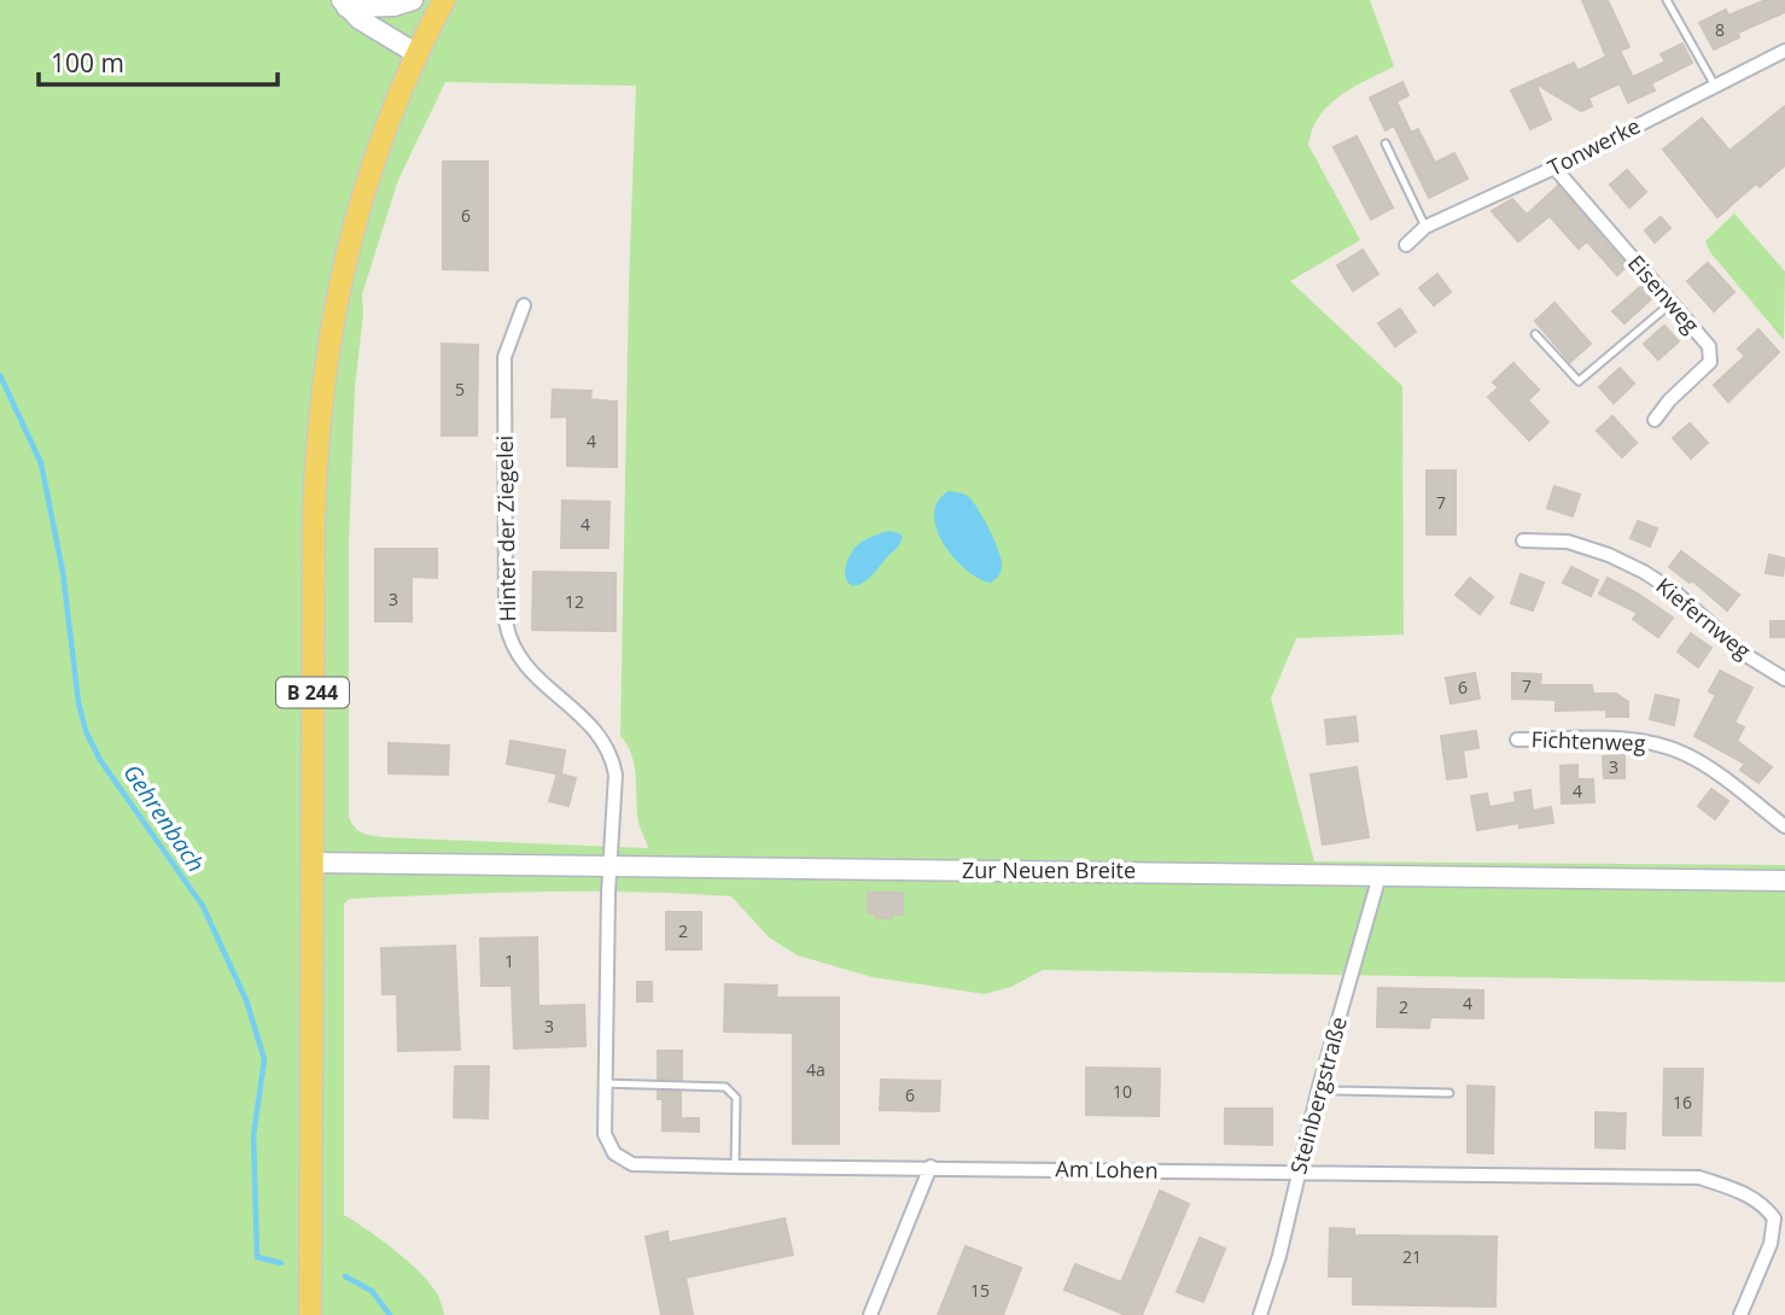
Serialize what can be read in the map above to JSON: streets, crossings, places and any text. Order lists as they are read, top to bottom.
{
  "streets": {
    "main road": ["B 244"],
    "street": [
      "Tonwerke",
      "Eisenweg",
      "Hinter der Ziegelei",
      "Kiefernweg",
      "Fichtenweg",
      "Zur Neuen Breite",
      "Steinbergstraße",
      "Am Lohen"
    ]
  },
  "crossings": [
    ["Tonwerke", "Eisenweg"],
    ["Hinter der Ziegelei", "Zur Neuen Breite"],
    ["Hinter der Ziegelei", "Am Lohen"],
    ["B 244", "Zur Neuen Breite"],
    ["Zur Neuen Breite", "Steinbergstraße"],
    ["Zur Neuen Breite", "Am Lohen"],
    ["Steinbergstraße", "Am Lohen"]
  ],
  "water": ["Gehrenbach"],
  "house_numbers": [
    "8",
    "6",
    "5",
    "4",
    "7",
    "4",
    "3",
    "12",
    "7",
    "6",
    "3",
    "4",
    "2",
    "1",
    "4",
    "2",
    "3",
    "4a",
    "10",
    "6",
    "16",
    "21",
    "15"
  ],
  "scale_bar": "100 m"
}
